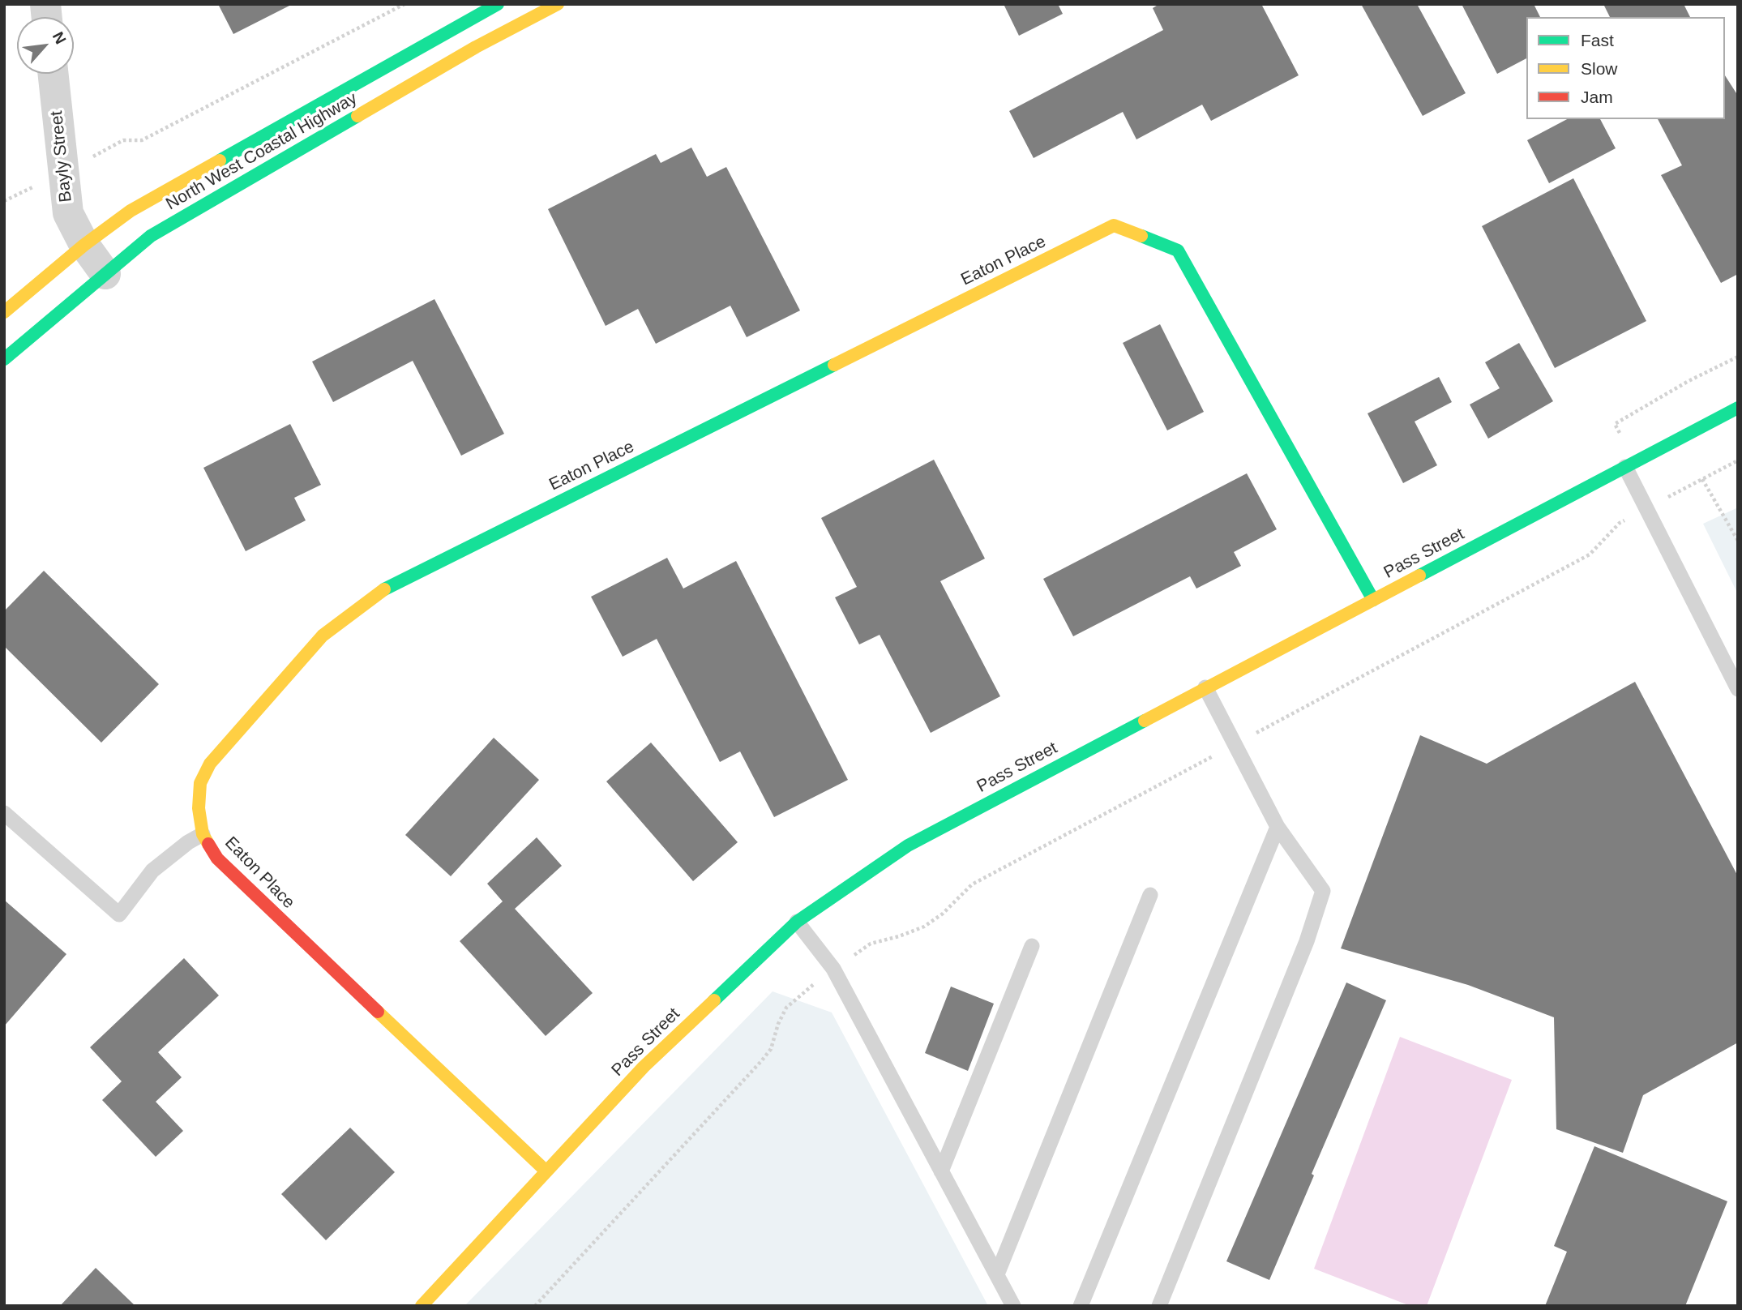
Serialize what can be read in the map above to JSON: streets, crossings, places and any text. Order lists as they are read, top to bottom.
{
  "streets": {
    "main road": ["North West Coastal Highway", "Eaton Place", "Pass Street"],
    "street": ["Bayly Street"]
  },
  "crossings": [
    ["North West Coastal Highway", "Bayly Street"],
    ["Eaton Place", "Pass Street"]
  ],
  "legend": ["Fast", "Slow", "Jam"],
  "north": "top right"
}
